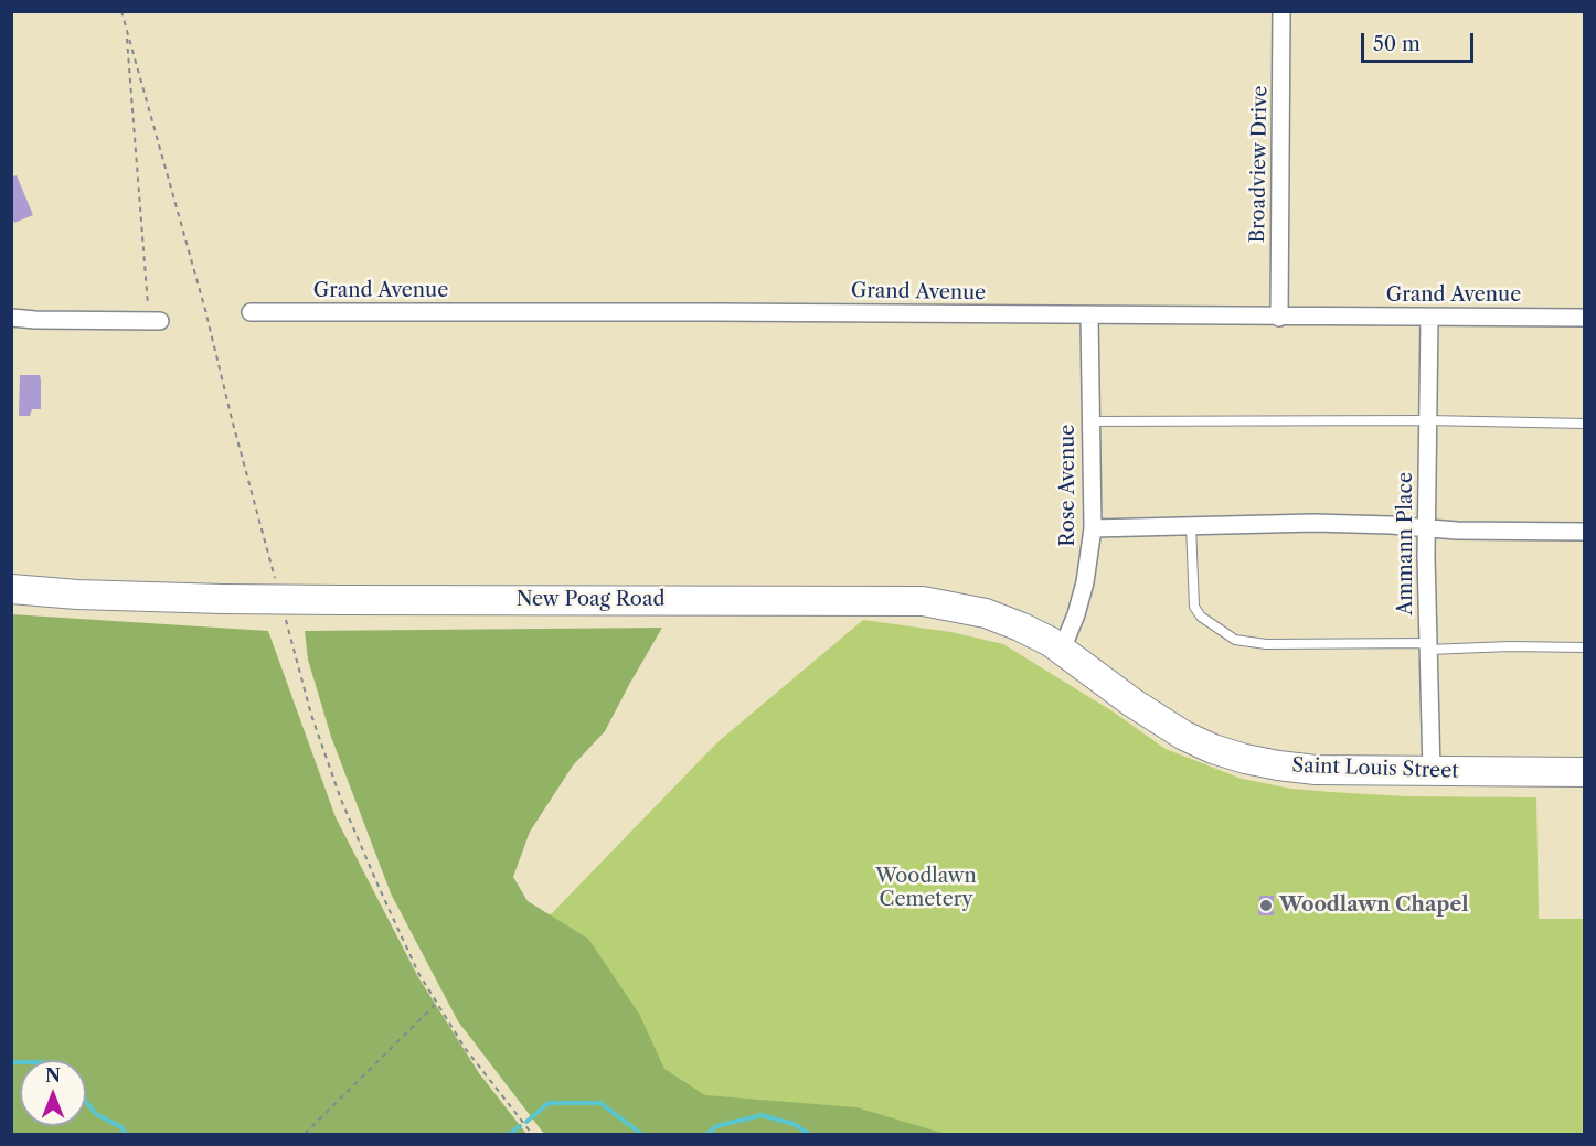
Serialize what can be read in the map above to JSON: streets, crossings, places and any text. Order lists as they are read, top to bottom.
{
  "streets": {
    "main road": ["New Poag Road", "Saint Louis Street"],
    "street": [
      "Broadview Drive",
      "Grand Avenue",
      "Rose Avenue",
      "Ammann Place"
    ]
  },
  "crossings": [
    ["Broadview Drive", "Grand Avenue"],
    ["Grand Avenue", "Rose Avenue"],
    ["Grand Avenue", "Ammann Place"],
    ["Rose Avenue", "New Poag Road"],
    ["Ammann Place", "Saint Louis Street"],
    ["New Poag Road", "Saint Louis Street"]
  ],
  "parks": ["Woodlawn Cemetery"],
  "places": ["Woodlawn Chapel"],
  "scale_bar": "50 m",
  "north": "top"
}
